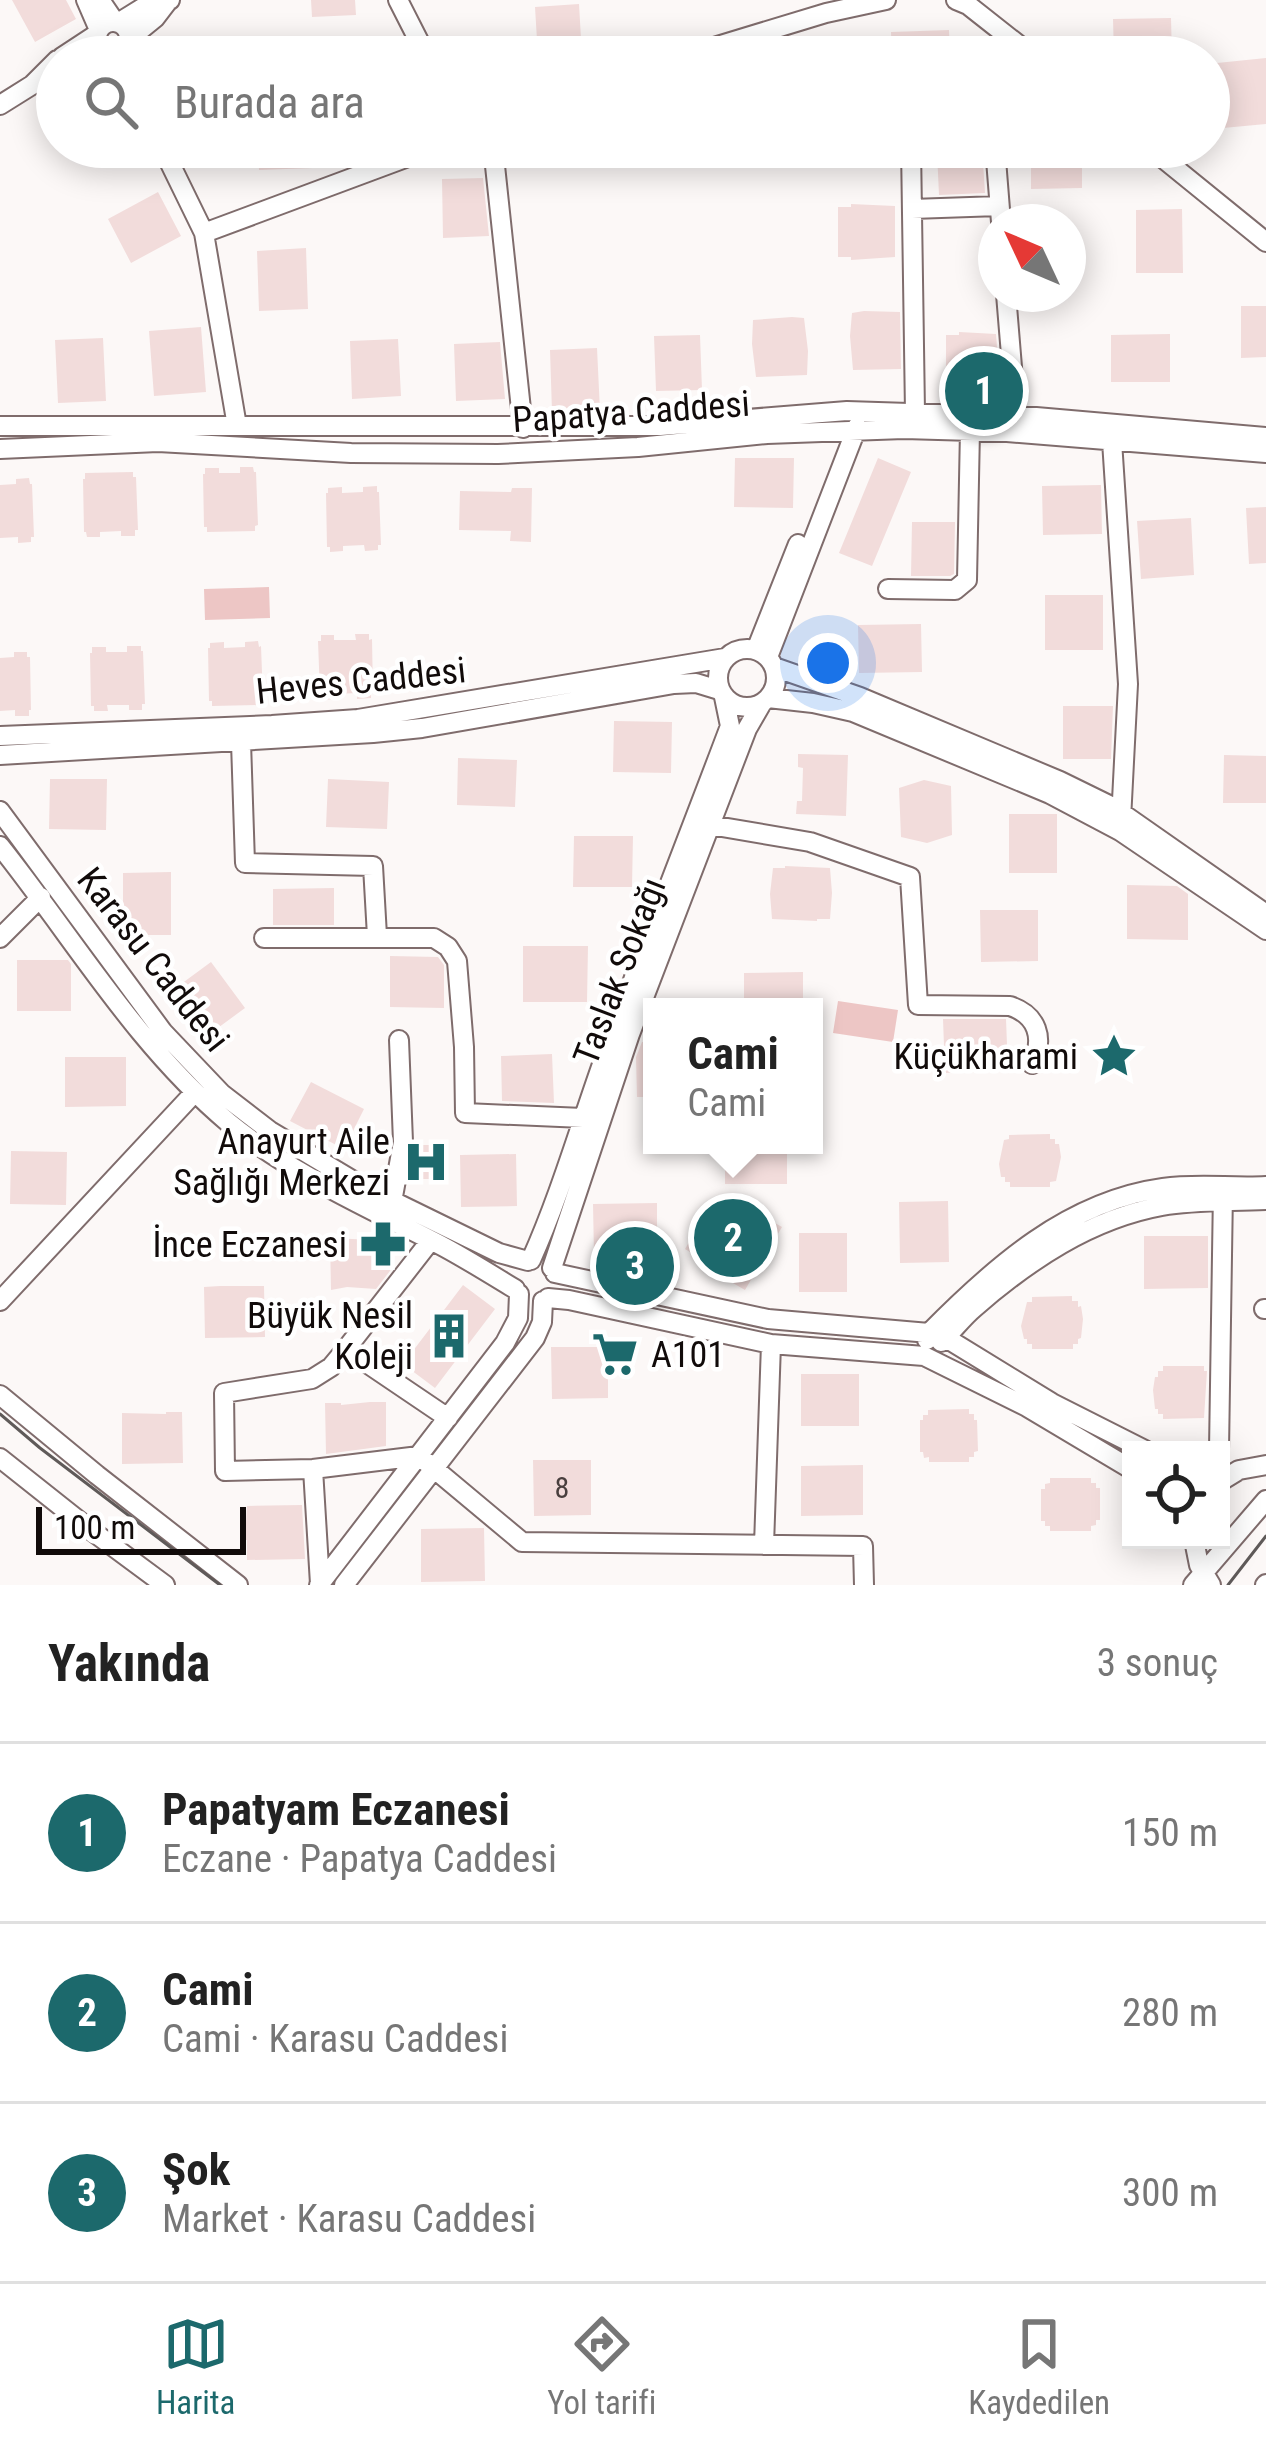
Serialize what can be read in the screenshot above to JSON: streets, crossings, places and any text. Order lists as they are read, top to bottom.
{
  "streets": {
    "street": [
      "Papatya Caddesi",
      "Heves Caddesi",
      "Karasu Caddesi",
      "Taslak Sokağı"
    ]
  },
  "crossings": [
    ["Heves Caddesi", "Taslak Sokağı"],
    ["Karasu Caddesi", "Taslak Sokağı"]
  ],
  "places": {
    "place": ["Küçükharami"],
    "hospital": ["Anayurt Aile Sağlığı Merkezi"],
    "pharmacy": ["İnce Eczanesi"],
    "building": ["Büyük Nesil Koleji"],
    "supermarket": ["A101"]
  },
  "house_numbers": ["8"],
  "scale_bar": "100 m",
  "north": "top left",
  "page": {
    "search": "Burada ara",
    "pins": ["1", "2", "3"],
    "popup": ["Cami", "Cami"],
    "scale": "100 m",
    "heading": ["Yakında", "3 sonuç"],
    "list": [
      {
        "mark": "1",
        "name": "Papatyam Eczanesi",
        "note": "Eczane · Papatya Caddesi",
        "value": "150 m"
      },
      {
        "mark": "2",
        "name": "Cami",
        "note": "Cami · Karasu Caddesi",
        "value": "280 m"
      },
      {
        "mark": "3",
        "name": "Şok",
        "note": "Market · Karasu Caddesi",
        "value": "300 m"
      }
    ],
    "nav": ["Harita", "Yol tarifi", "Kaydedilen"]
  }
}
